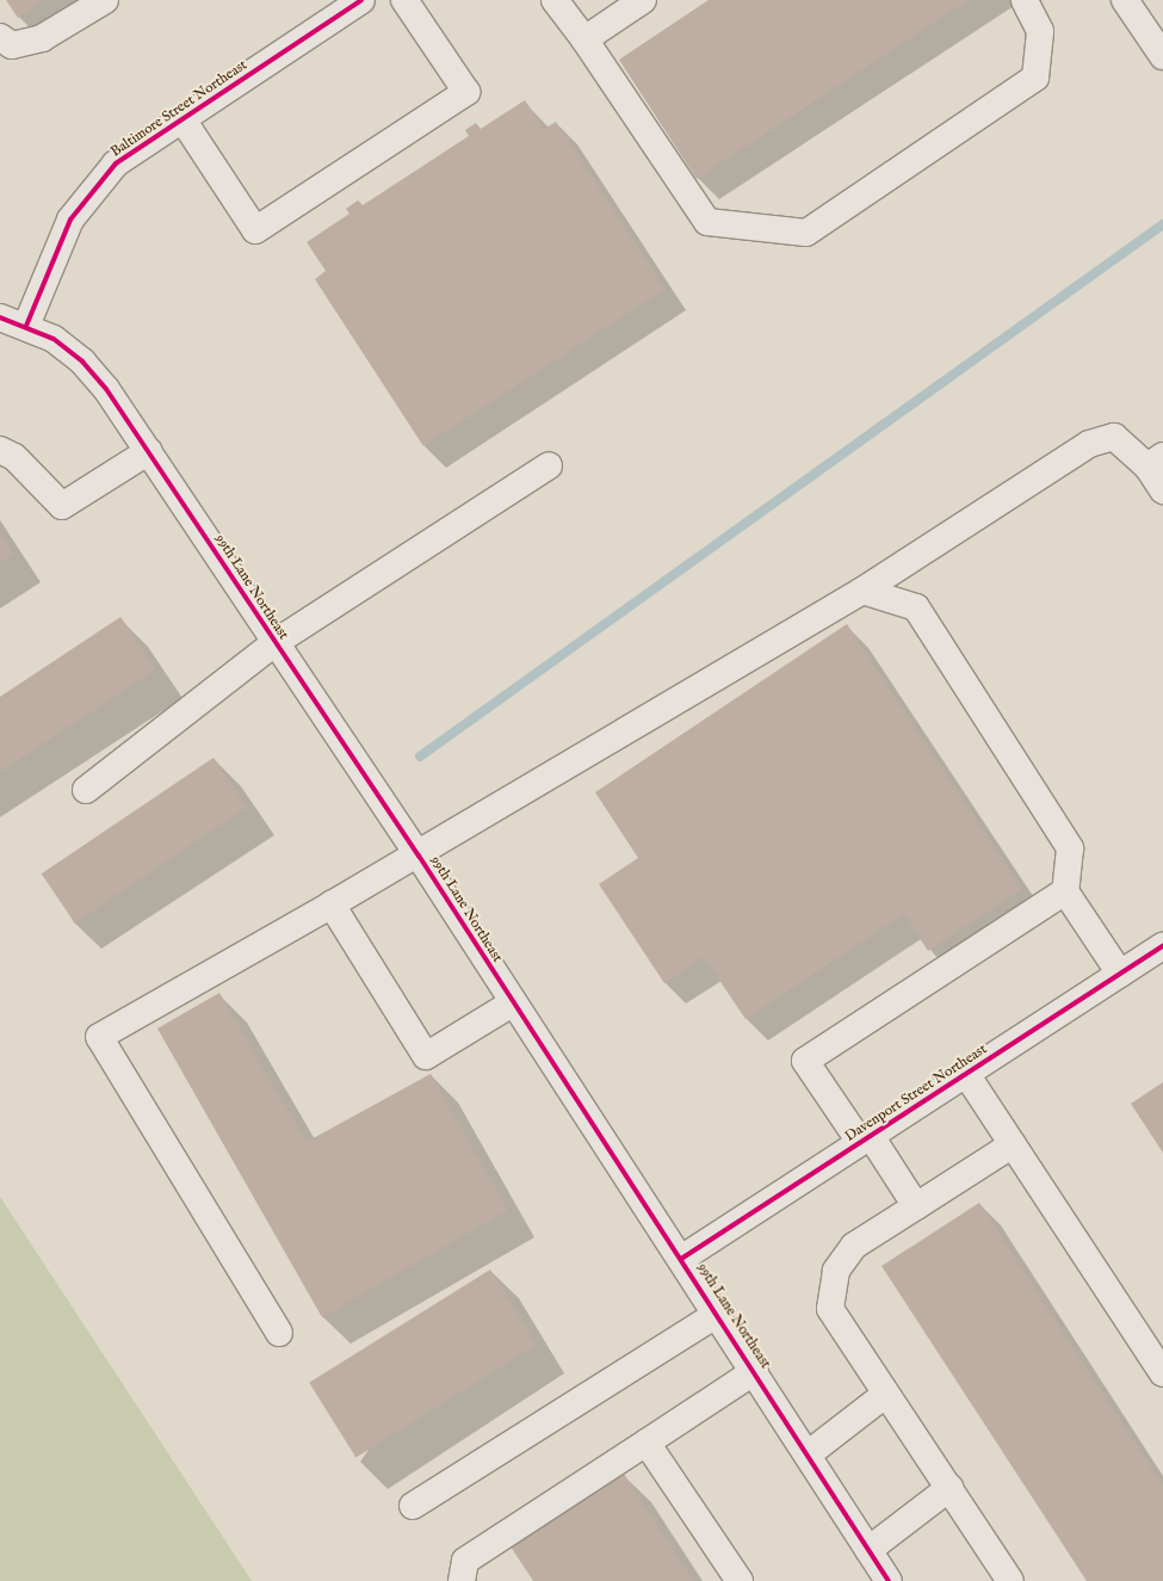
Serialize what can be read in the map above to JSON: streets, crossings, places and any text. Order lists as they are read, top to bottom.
{
  "streets": {
    "street": ["Baltimore Street Northeast", "99th Lane Northeast", "Davenport Street Northeast"]
  },
  "crossings": [
    ["Baltimore Street Northeast", "99th Lane Northeast"],
    ["99th Lane Northeast", "Davenport Street Northeast"]
  ]
}
